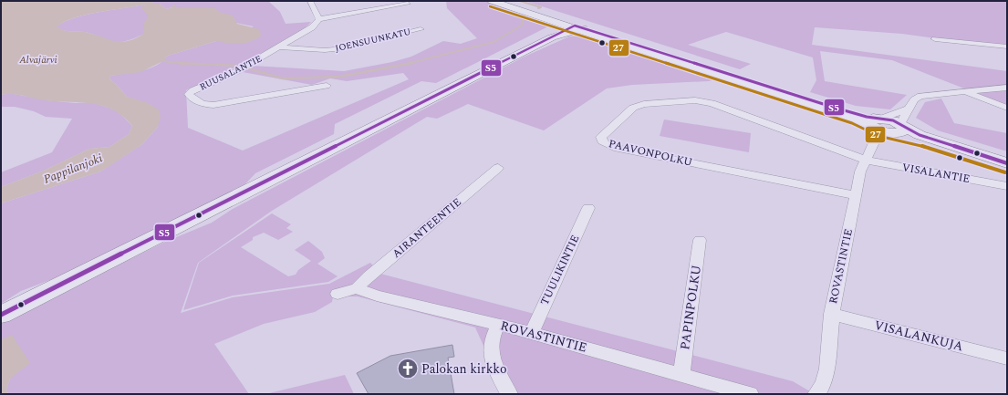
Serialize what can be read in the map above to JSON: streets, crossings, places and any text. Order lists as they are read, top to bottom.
{
  "streets": {
    "street": [
      "JOENSUUNKATU",
      "RUUSALANTIE",
      "PAAVONPOLKU",
      "VISALANTIE",
      "AIRANTEENTIE",
      "ROVASTINTIE",
      "TUULIKINTIE",
      "PAPINPOLKU",
      "VISALANKUJA"
    ]
  },
  "crossings": [
    ["JOENSUUNKATU", "RUUSALANTIE"],
    ["PAAVONPOLKU", "VISALANTIE"],
    ["PAAVONPOLKU", "ROVASTINTIE"],
    ["VISALANTIE", "ROVASTINTIE"],
    ["AIRANTEENTIE", "ROVASTINTIE"],
    ["ROVASTINTIE", "TUULIKINTIE"],
    ["ROVASTINTIE", "PAPINPOLKU"],
    ["ROVASTINTIE", "VISALANKUJA"]
  ],
  "water": ["Alvajärvi", "Pappilanjoki"],
  "places": {
    "church": ["Palokan kirkko"]
  },
  "lines": ["transit line 27", "transit line S5"]
}
